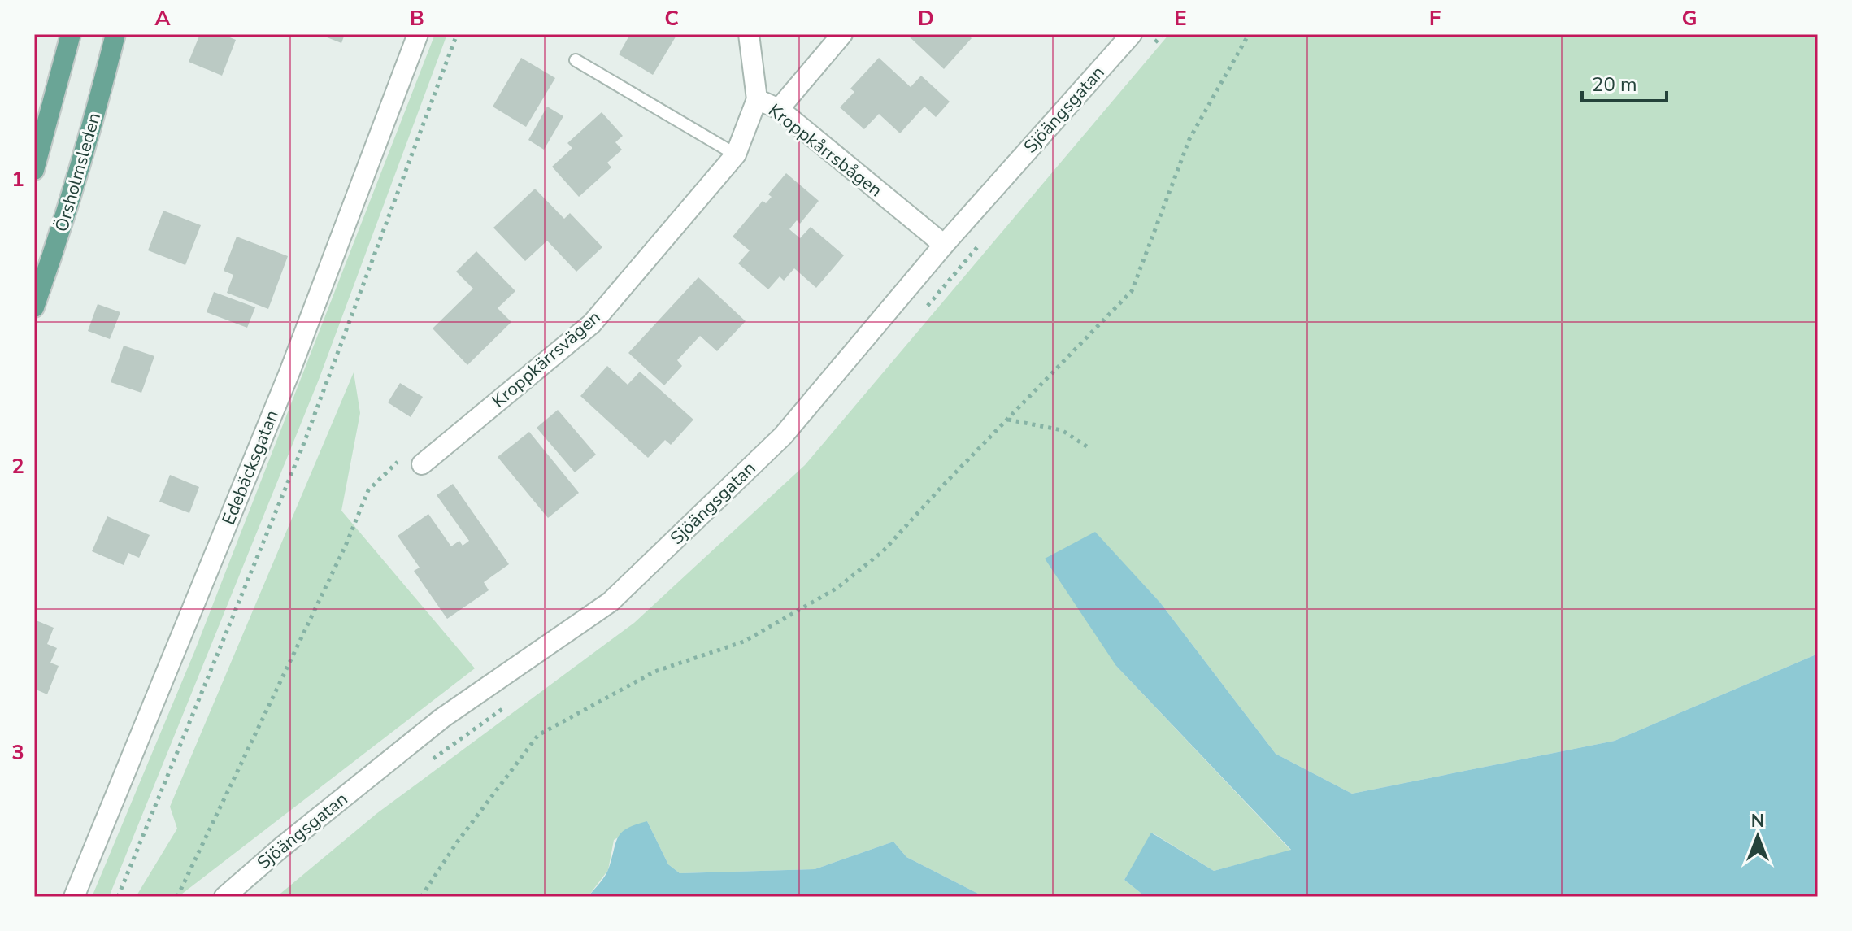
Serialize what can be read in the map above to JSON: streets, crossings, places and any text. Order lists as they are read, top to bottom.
{
  "streets": {
    "main road": ["Örsholmsleden"],
    "street": [
      "Sjöängsgatan",
      "Kroppkårrsbågen",
      "Kroppkärrsvägen",
      "Edebäcksgatan"
    ]
  },
  "crossings": [
    ["Sjöängsgatan", "Kroppkårrsbågen"],
    ["Kroppkårrsbågen", "Kroppkärrsvägen"]
  ],
  "scale_bar": "20 m",
  "north": "top",
  "grid": {
    "columns": [
      "A",
      "B",
      "C",
      "D",
      "E",
      "F",
      "G"
    ],
    "rows": ["1", "2", "3"]
  }
}
